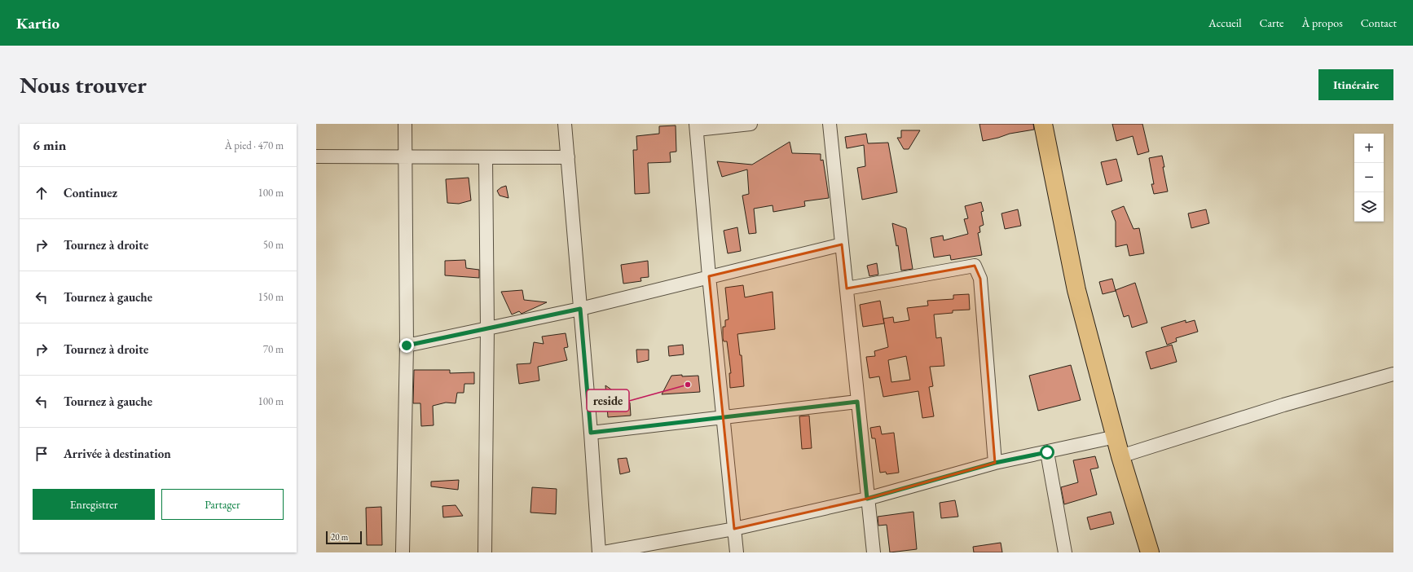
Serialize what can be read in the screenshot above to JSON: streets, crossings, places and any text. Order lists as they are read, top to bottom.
{
  "places": ["reside"],
  "scale_bar": "20 m",
  "page": {
    "header": "Kartio",
    "nav": [
      "Accueil",
      "Carte",
      "À propos",
      "Contact"
    ],
    "buttons": [
      "Itinéraire",
      ["Enregistrer", "Partager"]
    ],
    "title": "Nous trouver",
    "heading": ["6 min", "À pied · 470 m"],
    "map_buttons": ["+", "−"],
    "list": [
      ["Continuez", "100 m"],
      ["Tournez à droite", "50 m"],
      ["Tournez à gauche", "150 m"],
      ["Tournez à droite", "70 m"],
      ["Tournez à gauche", "100 m"],
      "Arrivée à destination"
    ],
    "scale": "20 m"
  }
}
